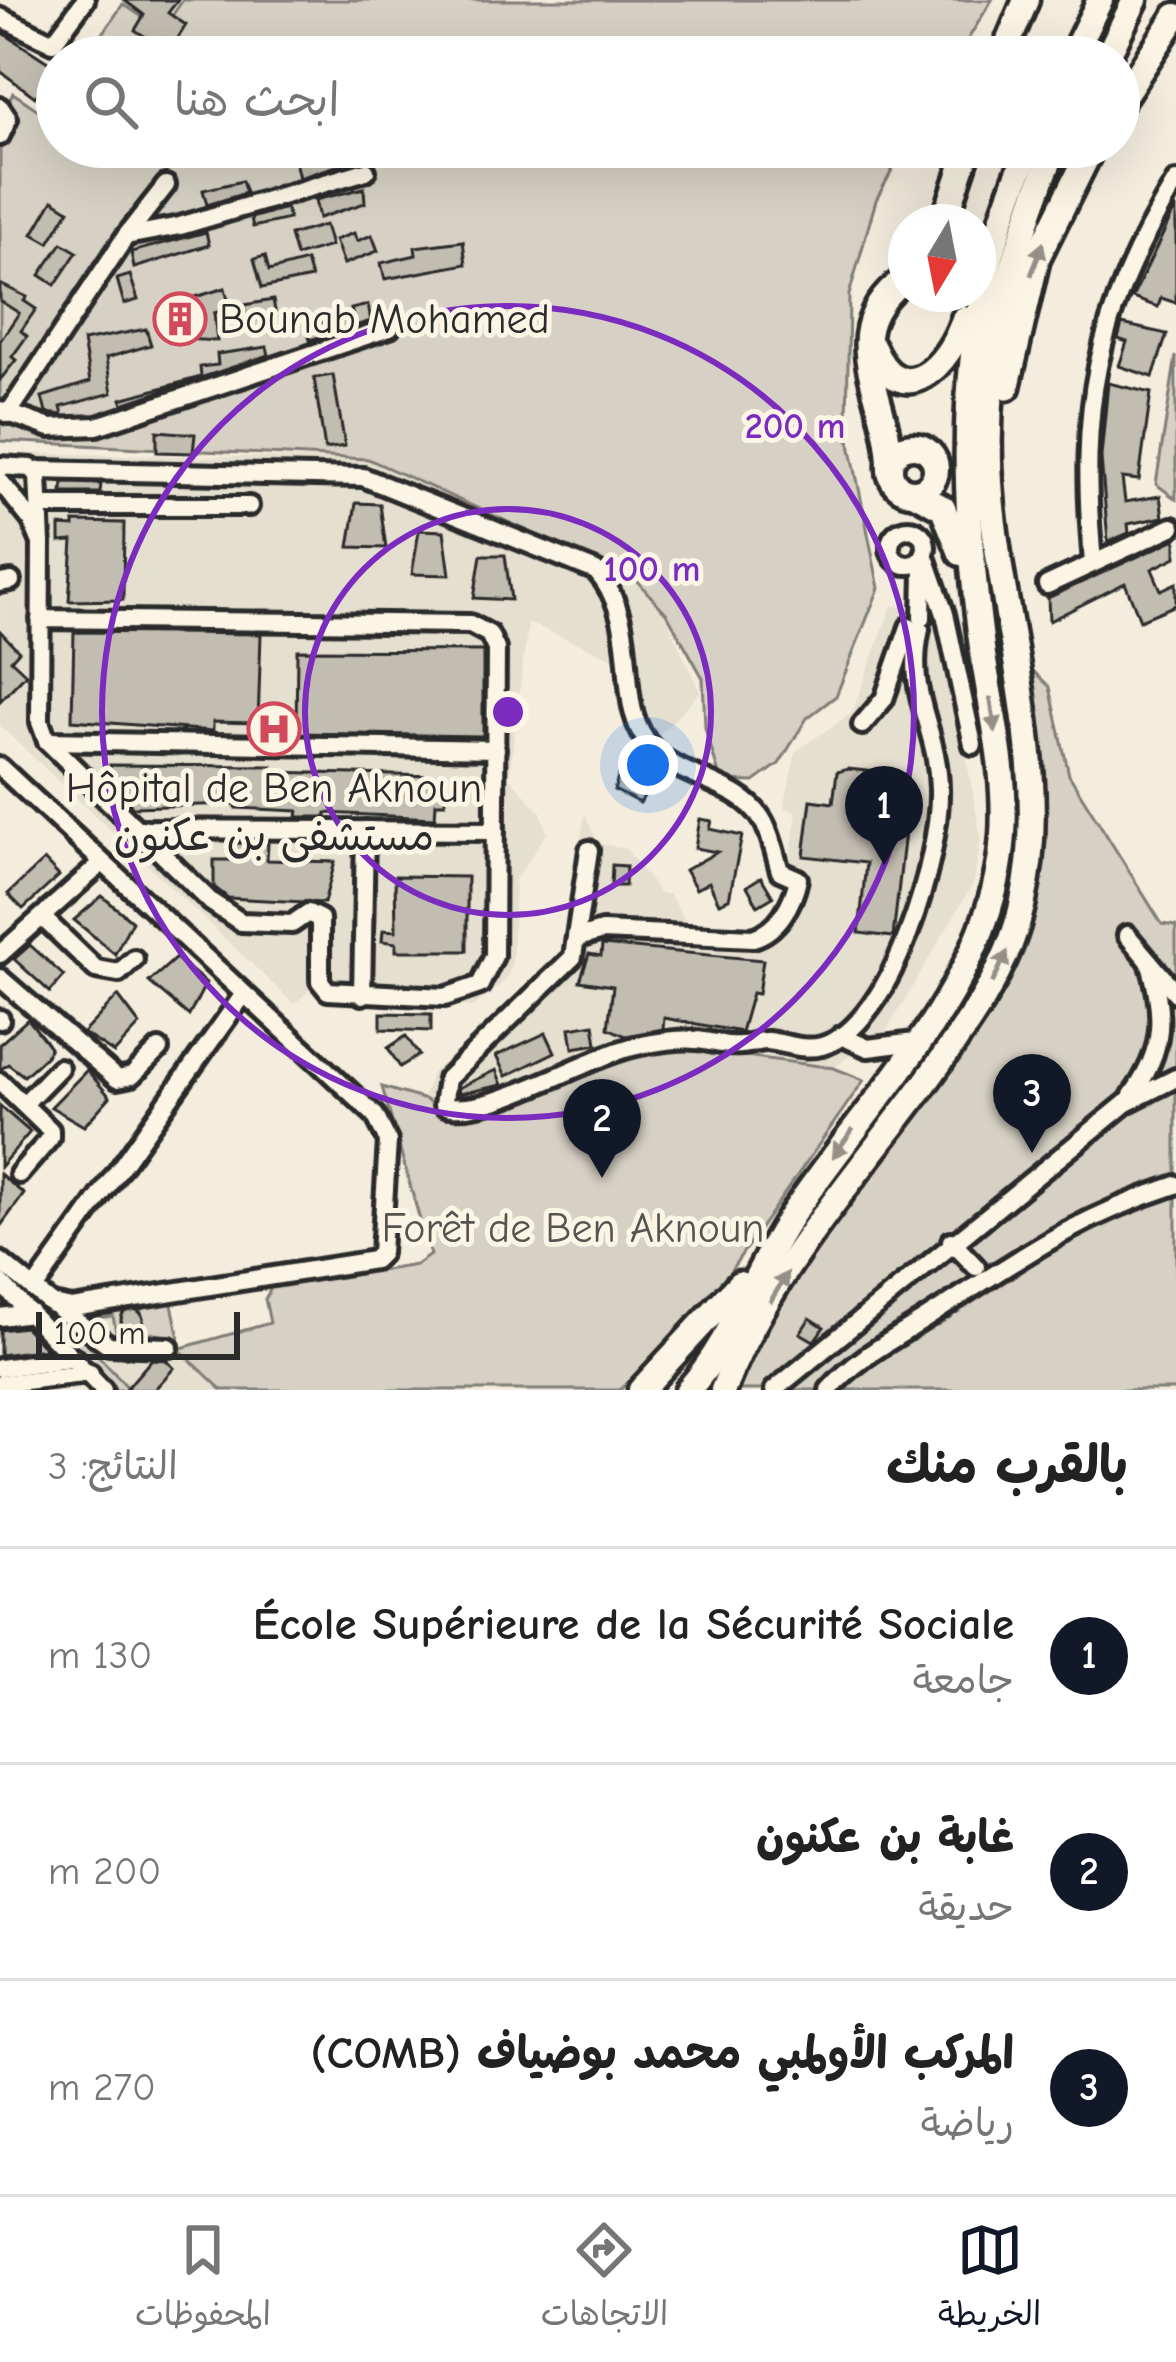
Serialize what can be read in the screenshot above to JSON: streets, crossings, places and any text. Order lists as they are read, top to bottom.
{
  "parks": ["Forêt de Ben Aknoun"],
  "places": {
    "building": ["Bounab Mohamed"],
    "hospital": ["Hôpital de Ben Aknoun مستشفى بن عكنون"]
  },
  "scale_bar": "100 m",
  "north": "bottom",
  "page": {
    "search": "ابحث هنا",
    "pins": ["1", "3", "2"],
    "scale": "100 m",
    "heading": ["بالقرب منك", "النتائج: 3"],
    "list": [
      {
        "mark": "1",
        "name": "École Supérieure de la Sécurité Sociale",
        "note": "جامعة",
        "value": "130 m"
      },
      {
        "mark": "2",
        "name": "غابة بن عكنون",
        "note": "حديقة",
        "value": "200 m"
      },
      {
        "mark": "3",
        "name": "المركب الأولمبي محمد بوضياف (COMB)",
        "note": "رياضة",
        "value": "270 m"
      }
    ],
    "nav": ["الخريطة", "الاتجاهات", "المحفوظات"]
  },
  "rings": ["200 m", "100 m"]
}
